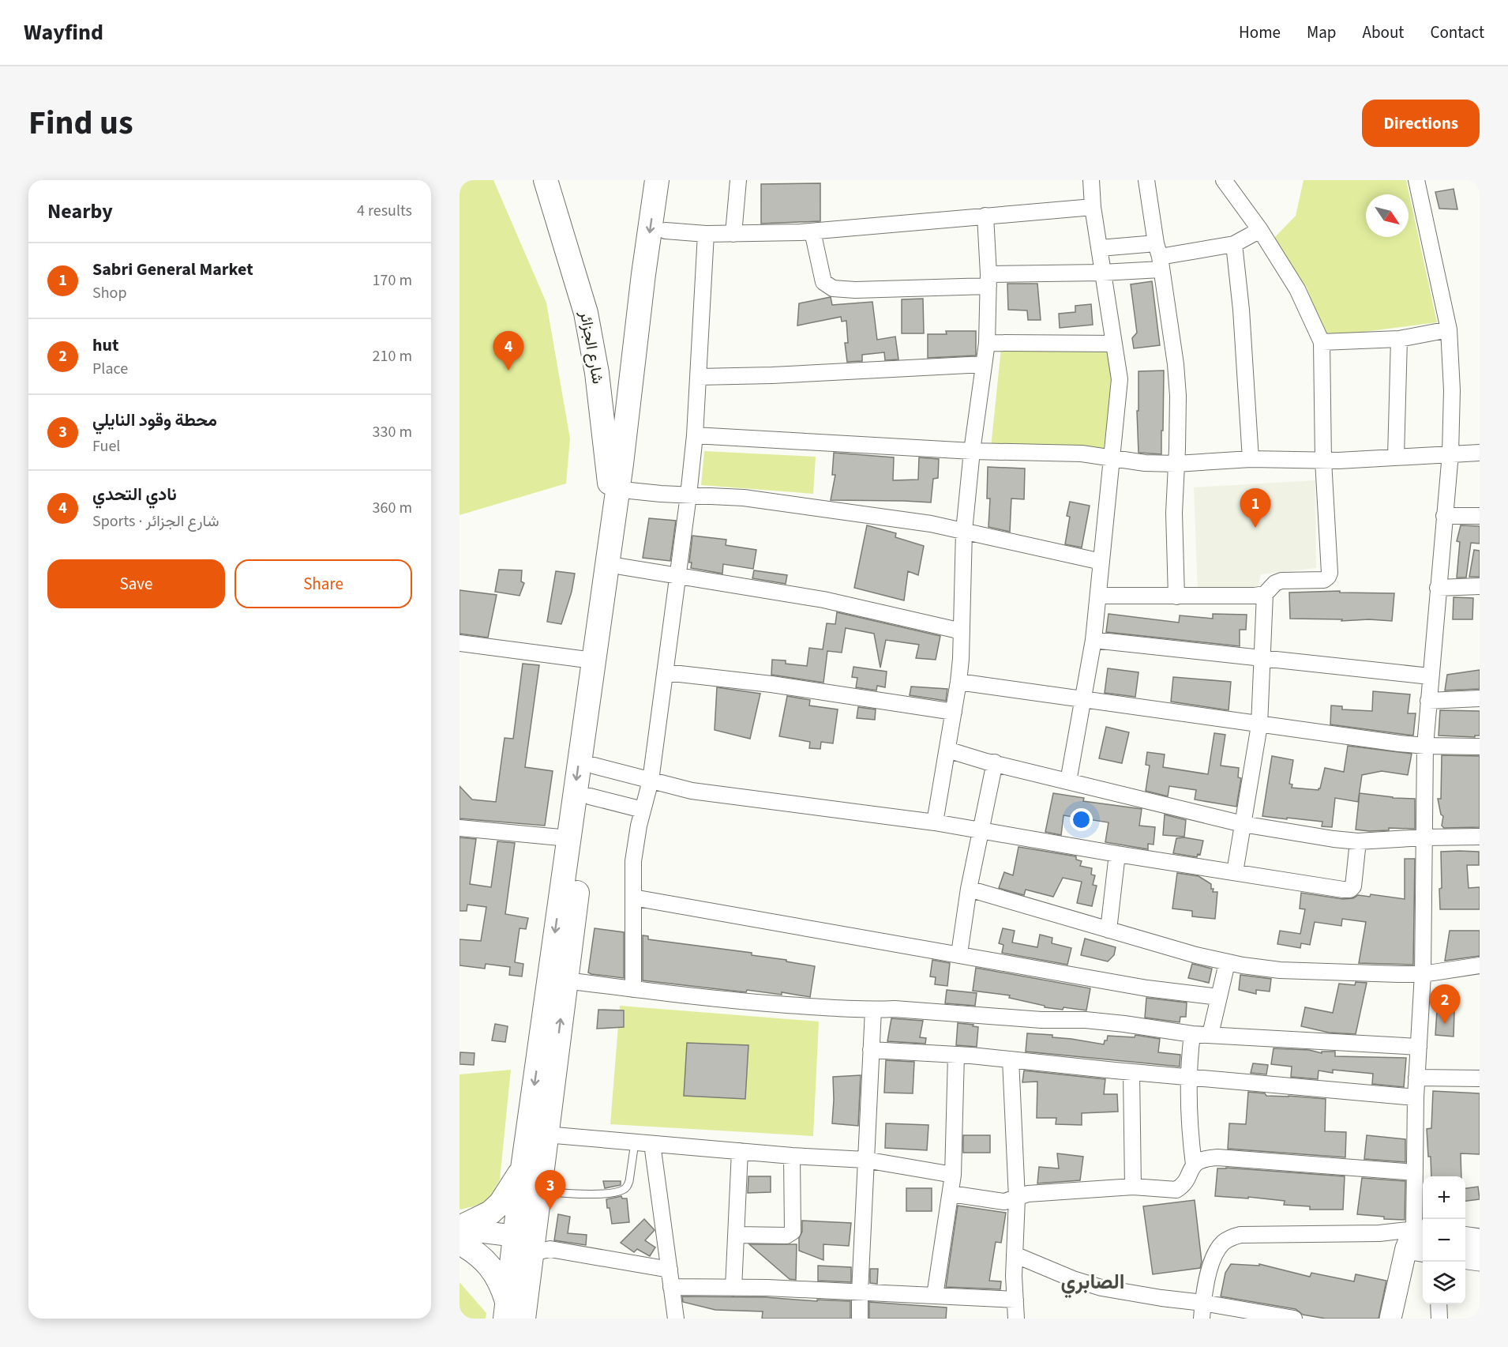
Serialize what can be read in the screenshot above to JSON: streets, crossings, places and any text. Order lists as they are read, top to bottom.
{
  "streets": {
    "main road": ["شارع الجزائر"]
  },
  "districts": ["الصابري"],
  "north": "bottom right",
  "page": {
    "header": "Wayfind",
    "nav": [
      "Home",
      "Map",
      "About",
      "Contact"
    ],
    "title": "Find us",
    "buttons": [
      "Directions",
      ["Save", "Share"]
    ],
    "heading": ["Nearby", "4 results"],
    "list": [
      {
        "mark": "1",
        "name": "Sabri General Market",
        "note": "Shop",
        "value": "170 m"
      },
      {
        "mark": "2",
        "name": "hut",
        "note": "Place",
        "value": "210 m"
      },
      {
        "mark": "3",
        "name": "محطة وقود النايلي",
        "note": "Fuel",
        "value": "330 m"
      },
      {
        "mark": "4",
        "name": "نادي التحدي",
        "note": "Sports · شارع الجزائر",
        "value": "360 m"
      }
    ],
    "pins": [
      "4",
      "1",
      "2",
      "3"
    ],
    "map_buttons": ["+", "−"]
  }
}
